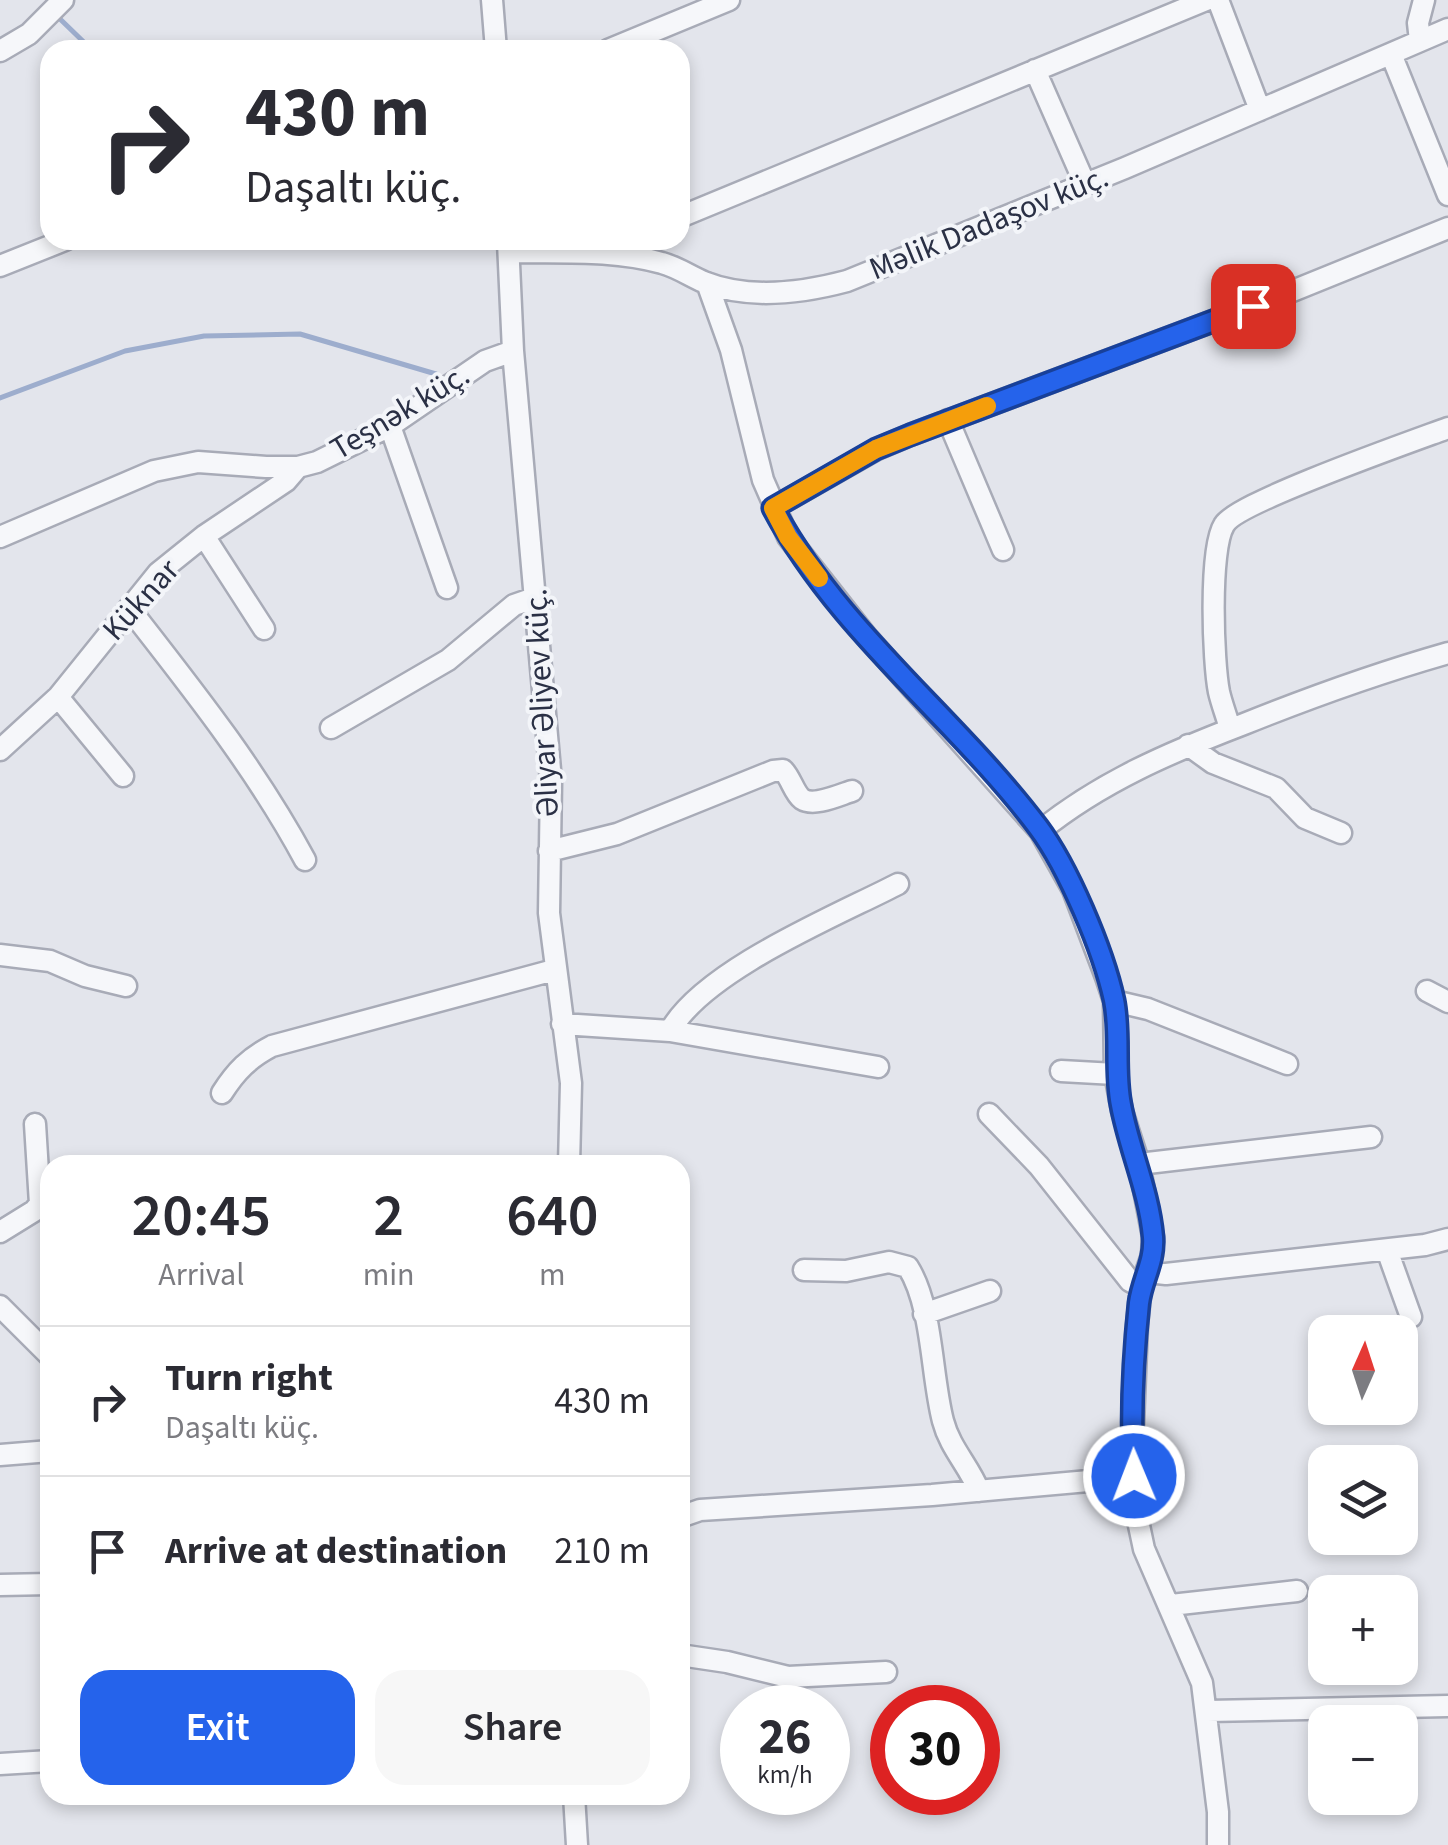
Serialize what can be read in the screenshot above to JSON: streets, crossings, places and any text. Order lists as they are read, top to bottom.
{
  "streets": {
    "street": [
      "Məlik Dadaşov küç.",
      "Teşnək küç.",
      "Küknar",
      "Əliyar Əliyev küç."
    ]
  },
  "crossings": [
    ["Teşnək küç.", "Küknar"],
    ["Teşnək küç.", "Əliyar Əliyev küç."]
  ],
  "north": "top",
  "page": {
    "turn": ["430 m", "Daşaltı küç."],
    "eta": [
      "20:45",
      "Arrival",
      "2",
      "min",
      "640",
      "m"
    ],
    "map_buttons": ["+", "−"],
    "list": [
      {
        "name": "Turn right",
        "note": "Daşaltı küç.",
        "value": "430 m"
      },
      {
        "name": "Arrive at destination",
        "value": "210 m"
      }
    ],
    "buttons": ["Exit", "Share"],
    "speed": "26 km/h",
    "limit": "30"
  }
}
